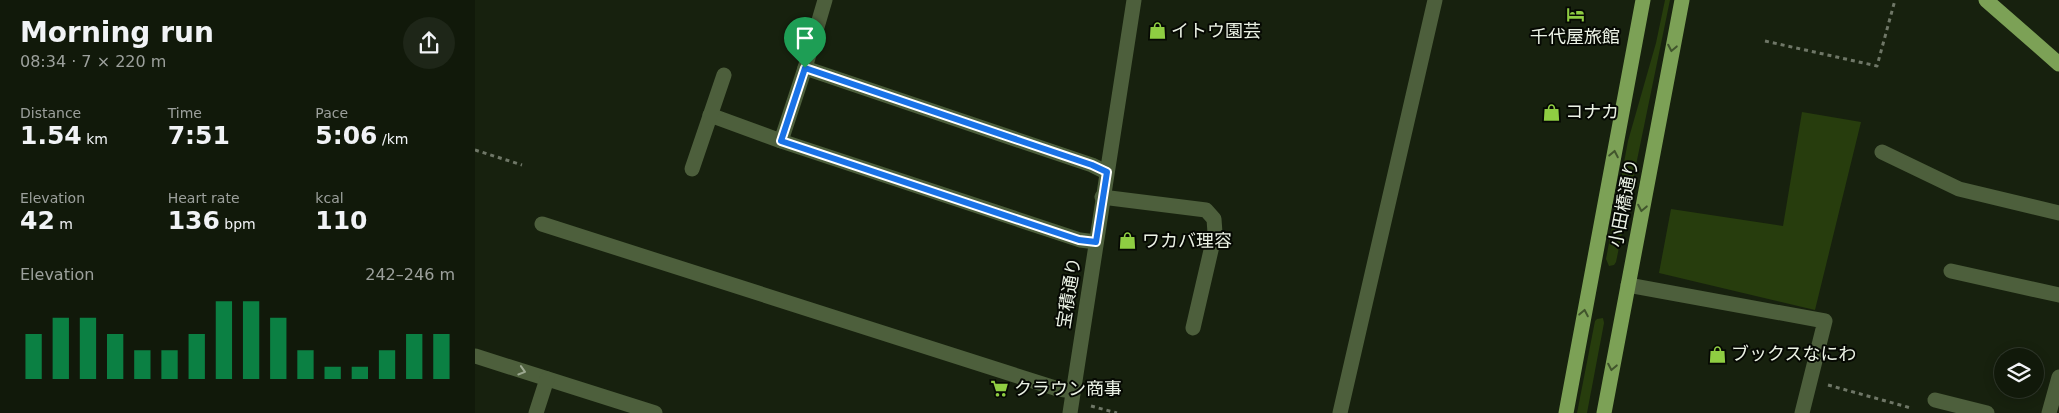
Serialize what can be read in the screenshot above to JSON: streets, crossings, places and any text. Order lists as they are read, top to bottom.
{
  "streets": {
    "main road": ["小田橋通り"],
    "street": ["宝積通り"]
  },
  "places": {
    "hotel": ["千代屋旅館"],
    "shop": [
      "イトウ園芸",
      "コナカ",
      "ワカバ理容",
      "ブックスなにわ"
    ],
    "supermarket": ["クラウン商事"]
  },
  "page": {
    "heading": ["Morning run", "08:34 · 7 × 220 m"],
    "stats": [
      ["Distance", "1.54 km"],
      ["Time", "7:51"],
      ["Pace", "5:06 /km"],
      ["Elevation", "42 m"],
      ["Heart rate", "136 bpm"],
      ["kcal", "110"]
    ],
    "chart": ["Elevation", "242–246 m"]
  }
}
